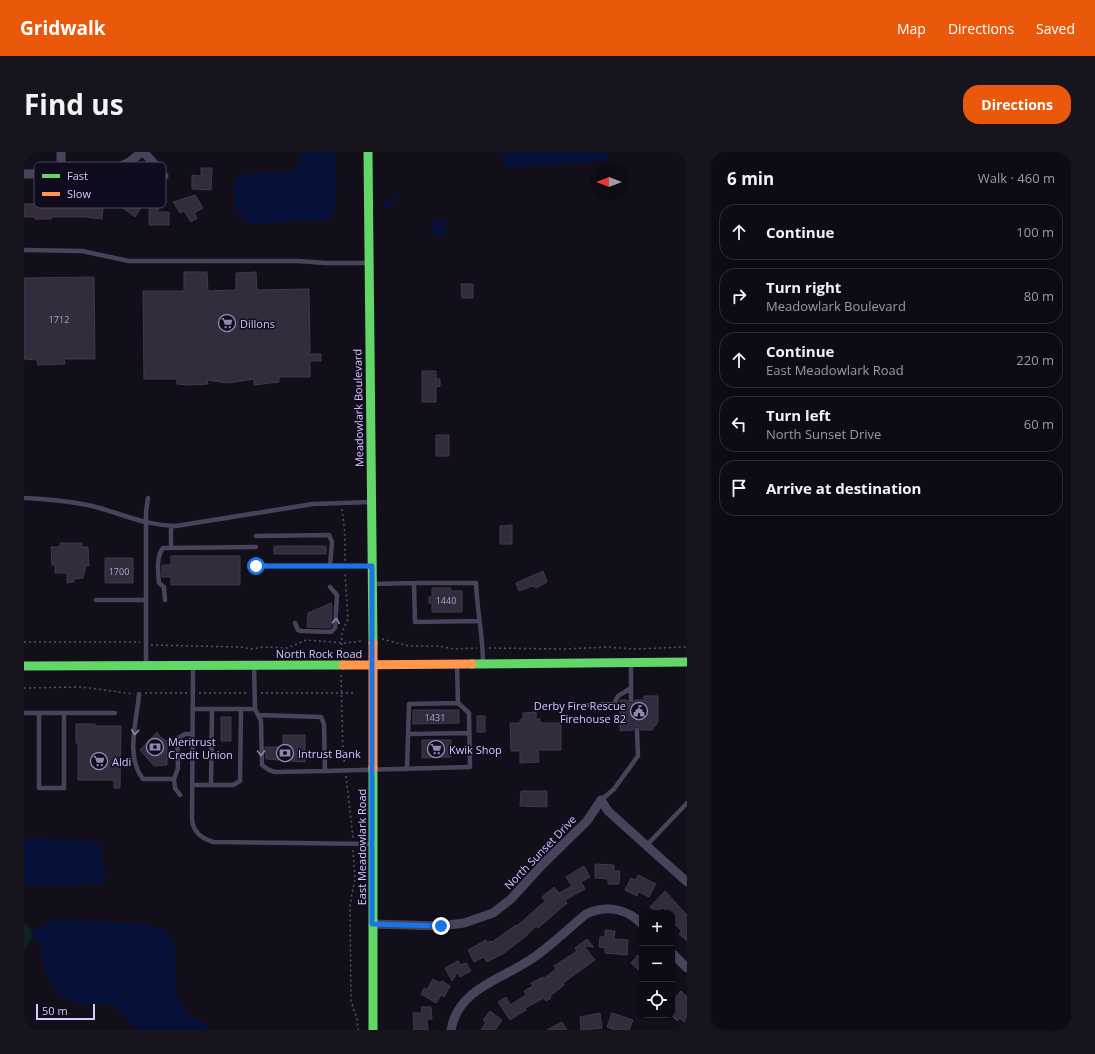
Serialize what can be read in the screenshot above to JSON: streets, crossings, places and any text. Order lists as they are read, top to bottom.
{
  "streets": {
    "main road": ["Meadowlark Boulevard", "North Rock Road", "East Meadowlark Road"],
    "street": ["North Sunset Drive"]
  },
  "crossings": [
    ["Meadowlark Boulevard", "North Rock Road"],
    ["Meadowlark Boulevard", "East Meadowlark Road"],
    ["North Rock Road", "East Meadowlark Road"],
    ["East Meadowlark Road", "North Sunset Drive"]
  ],
  "places": {
    "supermarket": ["Dillons", "Kwik Shop", "Aldi"],
    "public building": ["Derby Fire Rescue Firehouse 82"],
    "bank": ["Meritrust Credit Union", "Intrust Bank"]
  },
  "house_numbers": [
    "1712",
    "1700",
    "1440",
    "1431"
  ],
  "legend": ["Fast", "Slow"],
  "scale_bar": "50 m",
  "north": "left",
  "page": {
    "header": "Gridwalk",
    "nav": ["Map", "Directions", "Saved"],
    "title": "Find us",
    "buttons": "Directions",
    "heading": ["6 min", "Walk · 460 m"],
    "list": [
      ["Continue", "100 m"],
      ["Turn right", "Meadowlark Boulevard", "80 m"],
      ["Continue", "East Meadowlark Road", "220 m"],
      ["Turn left", "North Sunset Drive", "60 m"],
      "Arrive at destination"
    ],
    "map_buttons": ["+", "−"],
    "scale": "50 m"
  }
}
